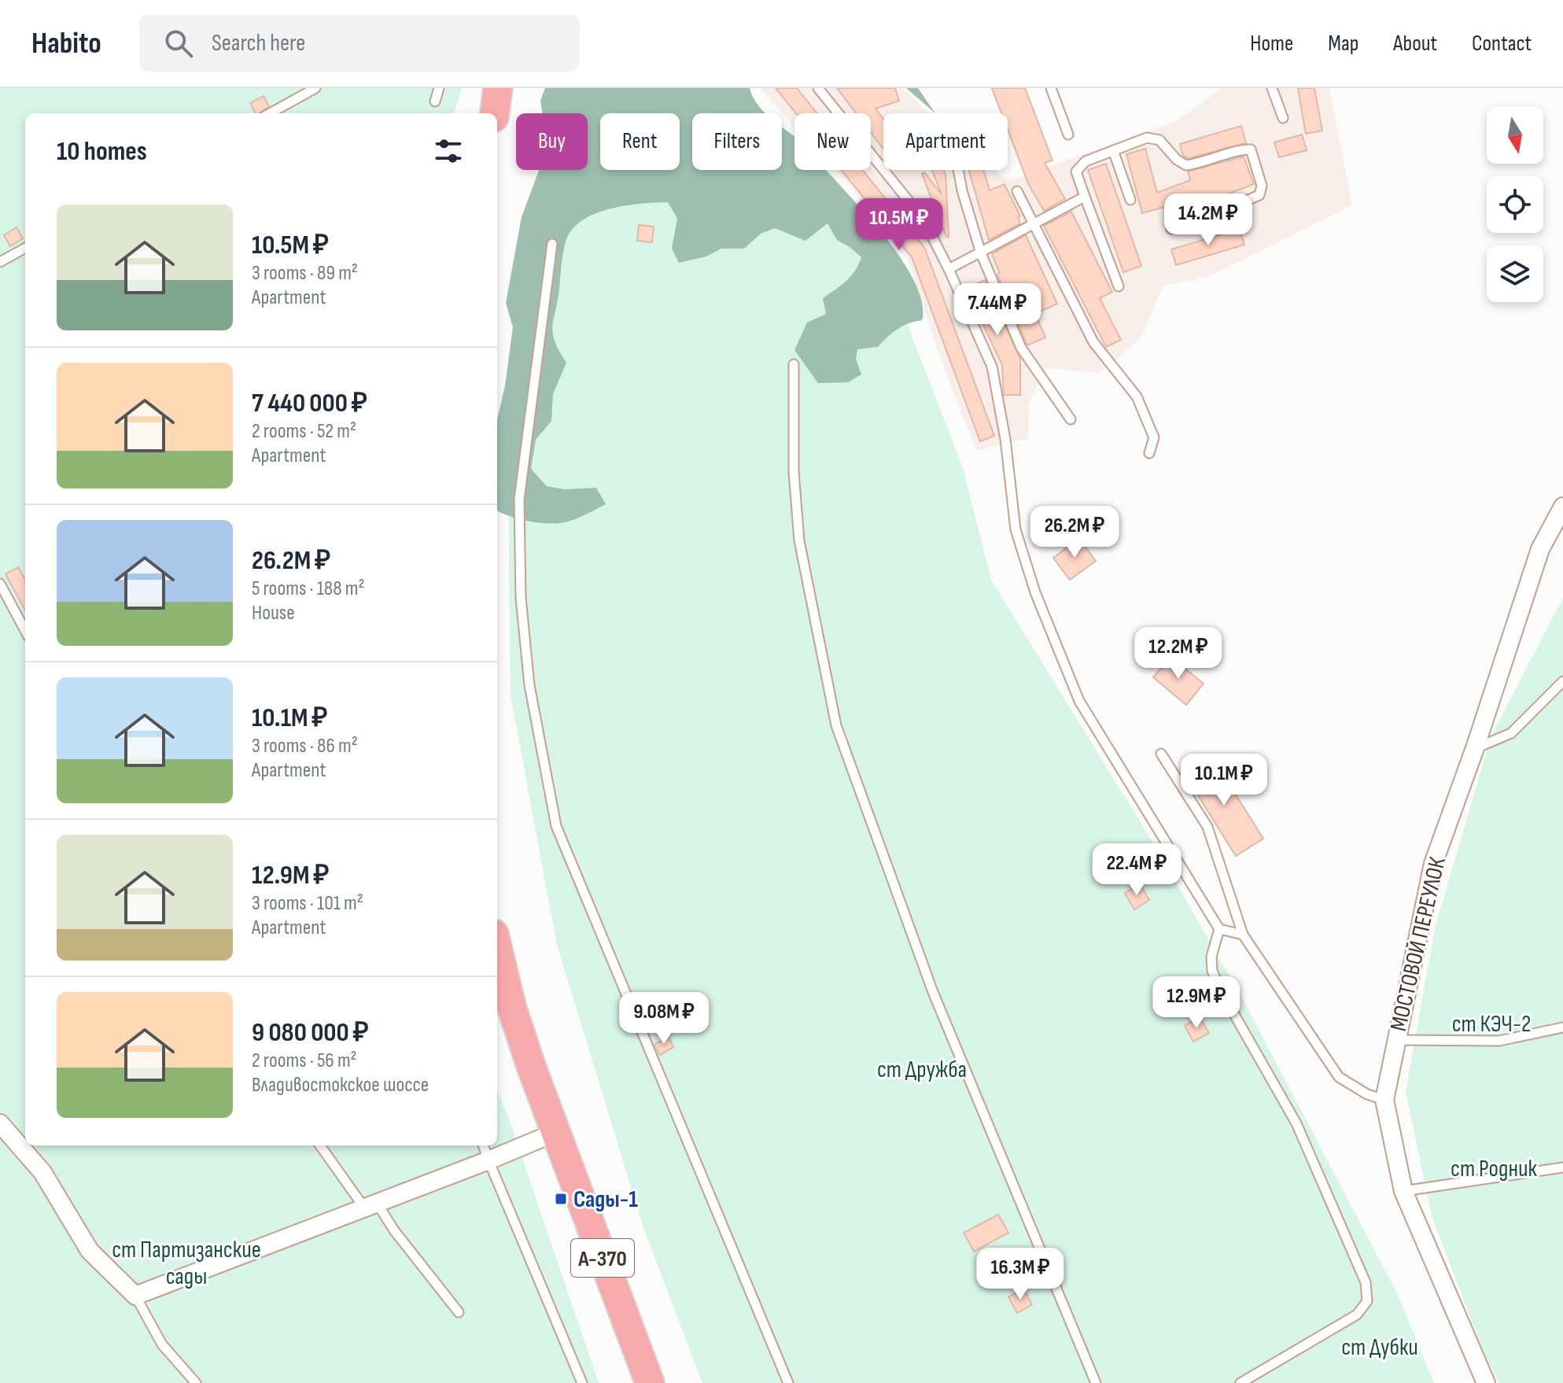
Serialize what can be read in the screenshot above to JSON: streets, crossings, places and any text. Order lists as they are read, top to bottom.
{
  "streets": {
    "highway": ["А-370"],
    "street": ["МОСТОВОЙ ПЕРЕУЛОК"]
  },
  "parks": [
    "ст КЭЧ-2",
    "ст Дружба",
    "ст Родник",
    "ст Партизанские сады",
    "ст Дубки"
  ],
  "places": {
    "transit": ["Сады-1"]
  },
  "north": "bottom",
  "page": {
    "header": "Habito",
    "search": "Search here",
    "nav": [
      "Home",
      "Map",
      "About",
      "Contact"
    ],
    "chip": [
      "Buy",
      "Rent",
      "Filters",
      "New",
      "Apartment"
    ],
    "heading": "10 homes",
    "list": [
      {
        "name": "10.5M ₽",
        "note": "3 rooms · 89 m² · Apartment"
      },
      {
        "name": "7 440 000 ₽",
        "note": "2 rooms · 52 m² · Apartment"
      },
      {
        "name": "26.2M ₽",
        "note": "5 rooms · 188 m² · House"
      },
      {
        "name": "10.1M ₽",
        "note": "3 rooms · 86 m² · Apartment"
      },
      {
        "name": "12.9M ₽",
        "note": "3 rooms · 101 m² · Apartment"
      },
      {
        "name": "9 080 000 ₽",
        "note": "2 rooms · 56 m² · Владивостокское шоссе"
      }
    ],
    "price": [
      "14.2M ₽",
      "10.5M ₽",
      "7.44M ₽",
      "26.2M ₽",
      "12.2M ₽",
      "10.1M ₽",
      "22.4M ₽",
      "12.9M ₽",
      "9.08M ₽",
      "16.3M ₽"
    ]
  }
}
